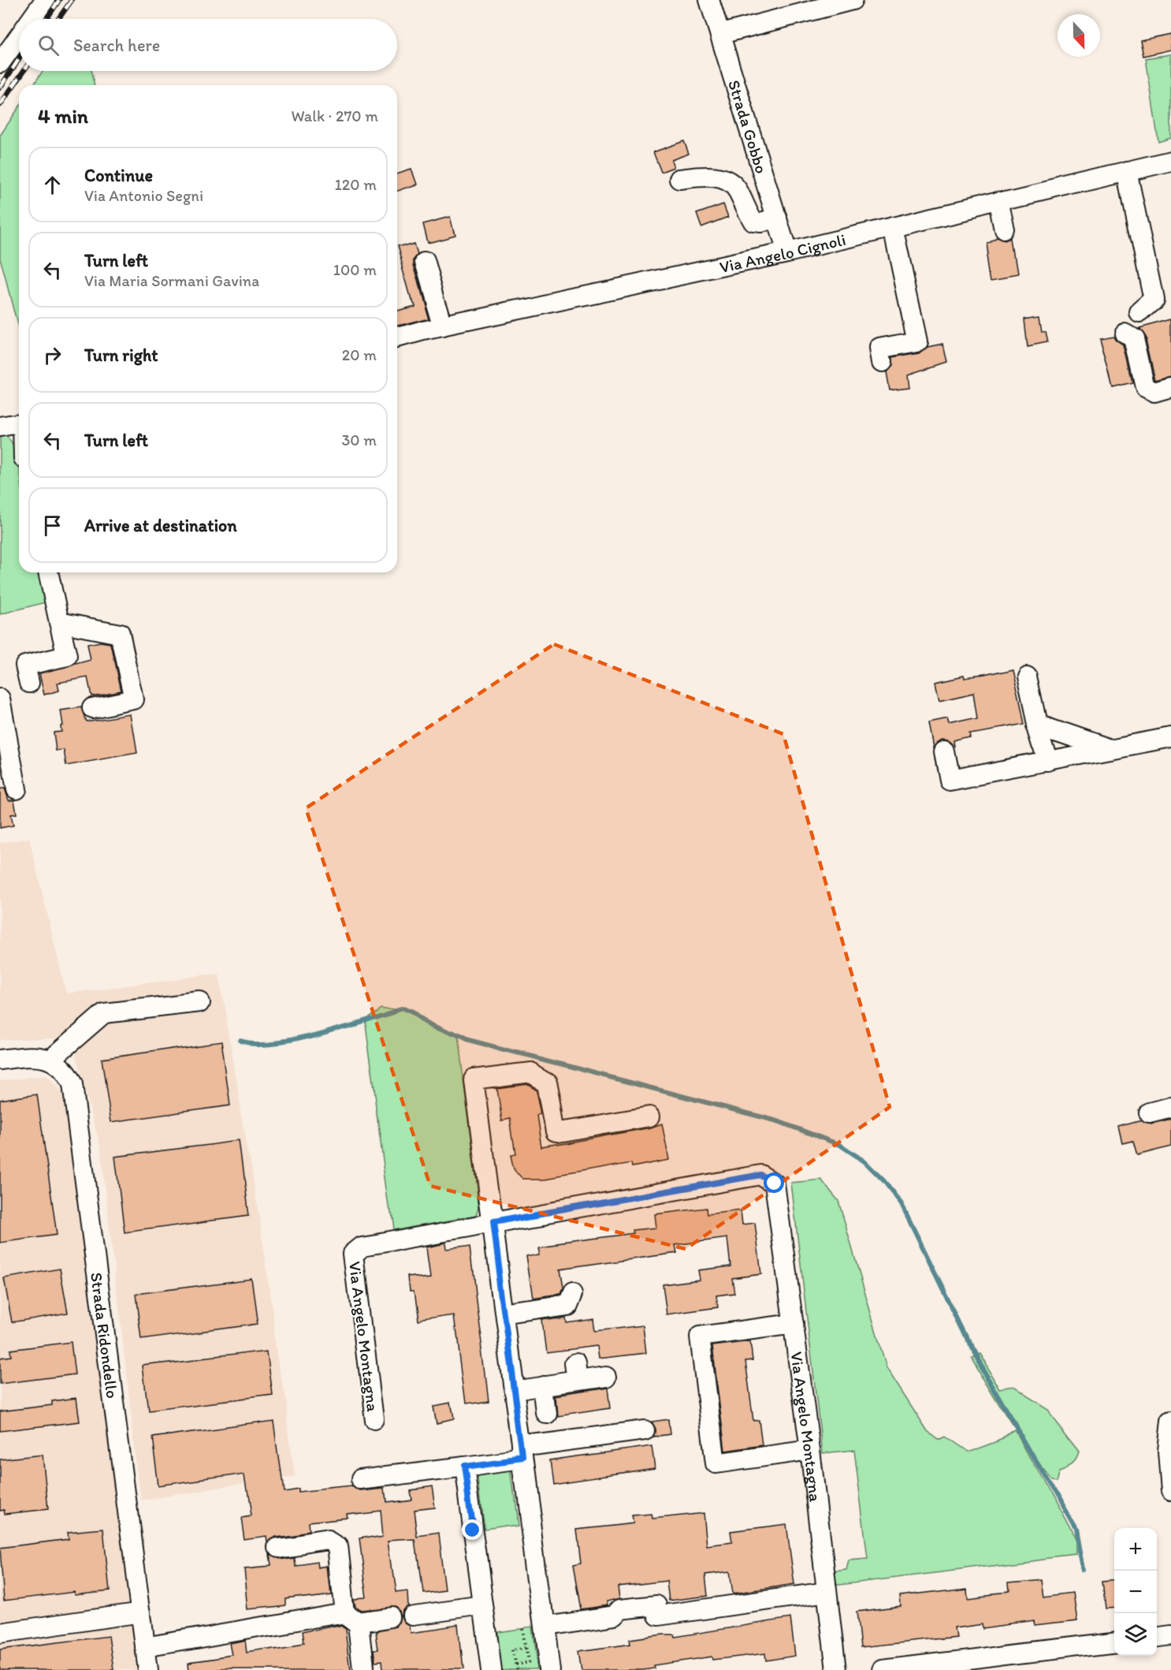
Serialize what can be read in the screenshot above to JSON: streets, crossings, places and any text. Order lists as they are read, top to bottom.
{
  "streets": {
    "street": [
      "Strada Gobbo",
      "Via Angelo Cignoli",
      "Strada Ridondello",
      "Via Angelo Montagna"
    ]
  },
  "crossings": [
    ["Strada Gobbo", "Via Angelo Cignoli"]
  ],
  "north": "bottom",
  "page": {
    "search": "Search here",
    "heading": ["4 min", "Walk · 270 m"],
    "list": [
      ["Continue", "Via Antonio Segni", "120 m"],
      ["Turn left", "Via Maria Sormani Gavina", "100 m"],
      ["Turn right", "20 m"],
      ["Turn left", "30 m"],
      "Arrive at destination"
    ],
    "map_buttons": ["+", "−"]
  }
}
